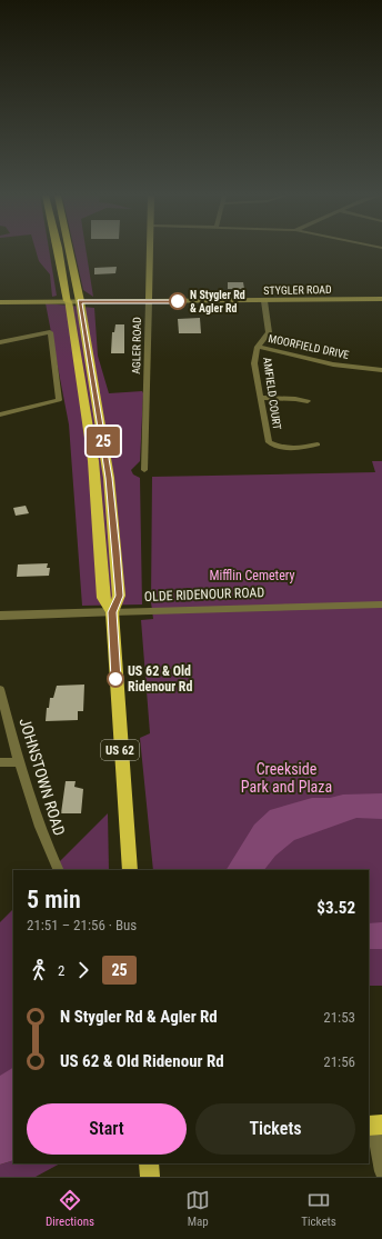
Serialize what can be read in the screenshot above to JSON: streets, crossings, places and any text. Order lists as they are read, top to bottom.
{
  "streets": {
    "highway": ["US 62"],
    "main road": ["STYGLER ROAD", "AGLER ROAD"],
    "street": [
      "MOORFIELD DRIVE",
      "AMFIELD COURT",
      "OLDE RIDENOUR ROAD",
      "JOHNSTOWN ROAD"
    ]
  },
  "crossings": [
    ["STYGLER ROAD", "AGLER ROAD"],
    ["STYGLER ROAD", "AMFIELD COURT"],
    ["STYGLER ROAD", "US 62"],
    ["MOORFIELD DRIVE", "AMFIELD COURT"],
    ["OLDE RIDENOUR ROAD", "US 62"]
  ],
  "parks": ["Mifflin Cemetery", "Creekside Park and Plaza"],
  "places": ["N Stygler Rd & Agler Rd", "US 62 & Old Ridenour Rd"],
  "lines": ["bus line 25"],
  "page": {
    "on_map": "25",
    "heading": ["5 min", "21:51 – 21:56 · Bus", "$3.52"],
    "legs": ["2", "25"],
    "list": [
      {
        "name": "N Stygler Rd & Agler Rd",
        "value": "21:53"
      },
      {
        "name": "US 62 & Old Ridenour Rd",
        "value": "21:56"
      }
    ],
    "buttons": ["Start", "Tickets"],
    "tabs": ["Directions", "Map", "Tickets"]
  }
}
